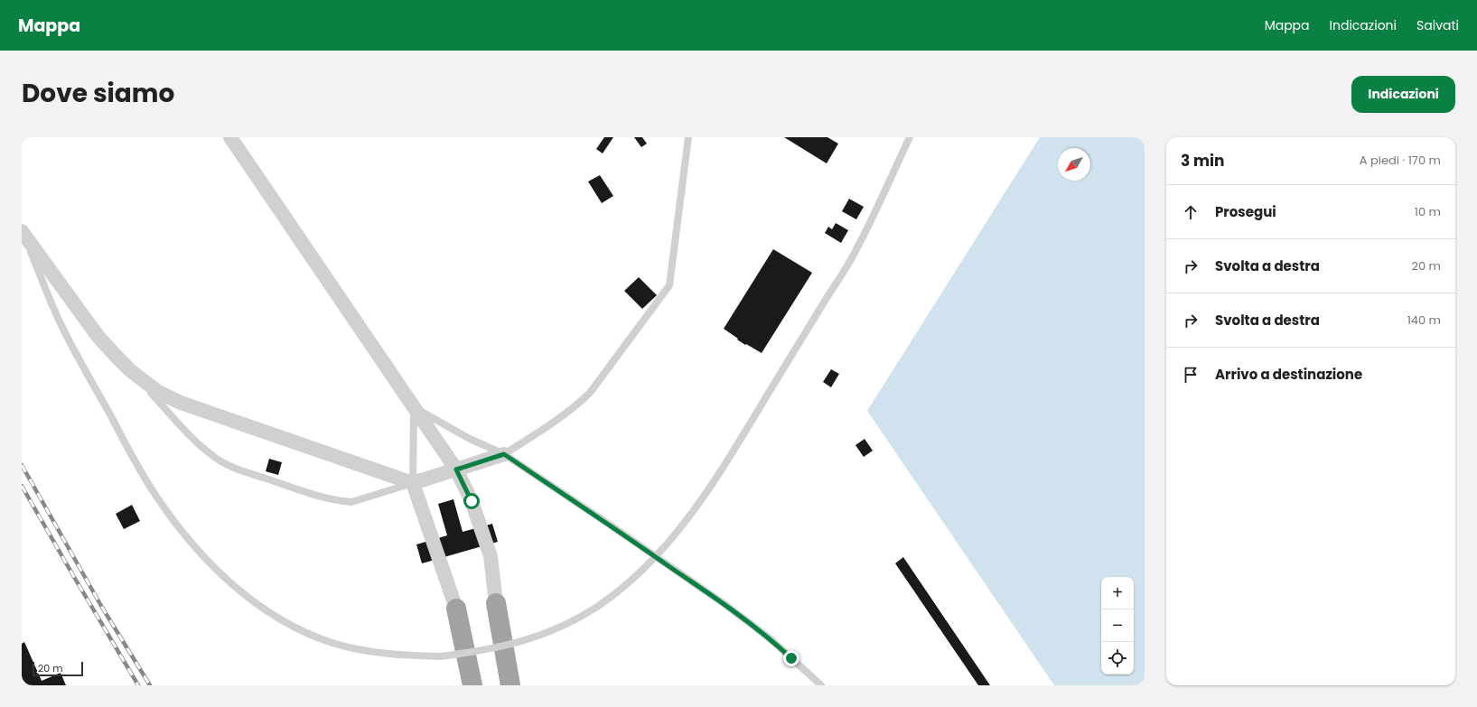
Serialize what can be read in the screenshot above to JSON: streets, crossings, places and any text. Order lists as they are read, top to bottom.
{
  "scale_bar": "20 m",
  "north": "bottom left",
  "page": {
    "header": "Mappa",
    "nav": ["Mappa", "Indicazioni", "Salvati"],
    "title": "Dove siamo",
    "buttons": "Indicazioni",
    "heading": ["3 min", "A piedi · 170 m"],
    "list": [
      ["Prosegui", "10 m"],
      ["Svolta a destra", "20 m"],
      ["Svolta a destra", "140 m"],
      "Arrivo a destinazione"
    ],
    "map_buttons": ["+", "−"],
    "scale": "20 m"
  }
}
